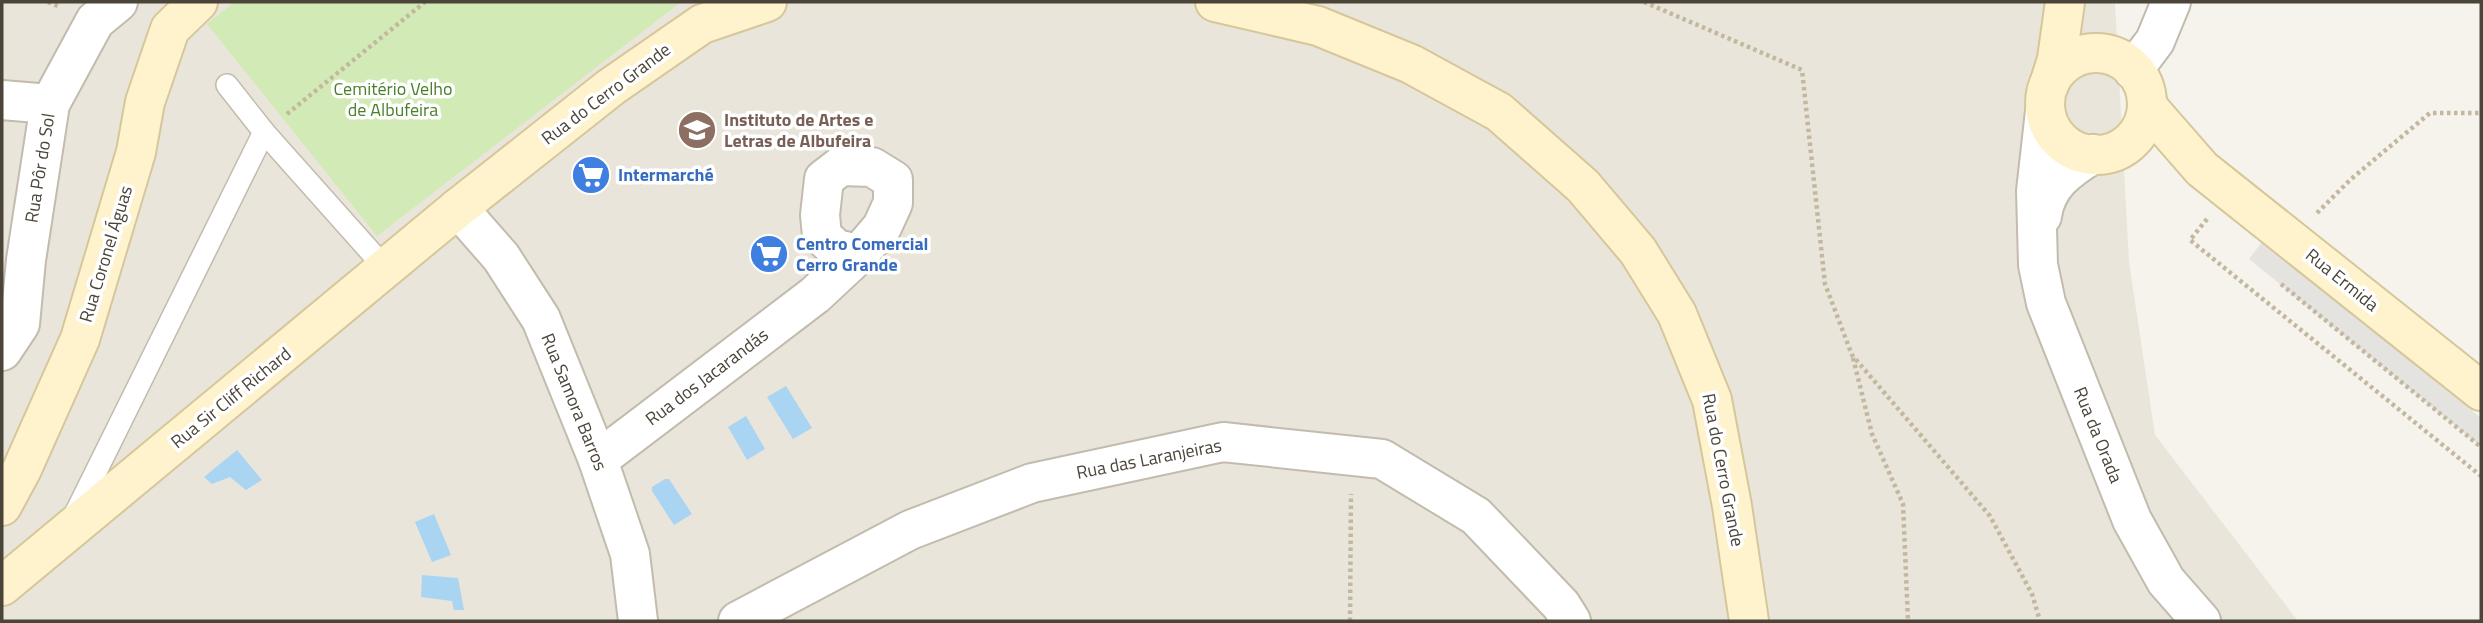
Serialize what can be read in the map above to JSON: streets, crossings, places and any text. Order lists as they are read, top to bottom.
{
  "streets": {
    "street": [
      "Rua do Cerro Grande",
      "Rua Pôr do Sol",
      "Rua Coronel Águas",
      "Rua Ermida",
      "Rua dos Jacarandás",
      "Rua Sir Cliff Richard",
      "Rua Samora Barros",
      "Rua da Orada",
      "Rua das Laranjeiras"
    ]
  },
  "crossings": [
    ["Rua do Cerro Grande", "Rua Sir Cliff Richard"],
    ["Rua do Cerro Grande", "Rua Samora Barros"],
    ["Rua dos Jacarandás", "Rua Samora Barros"],
    ["Rua Sir Cliff Richard", "Rua Samora Barros"]
  ],
  "parks": ["Cemitério Velho de Albufeira"],
  "places": {
    "school or university": ["Instituto de Artes e Letras de Albufeira"],
    "supermarket": ["Intermarché", "Centro Comercial Cerro Grande"]
  }
}
